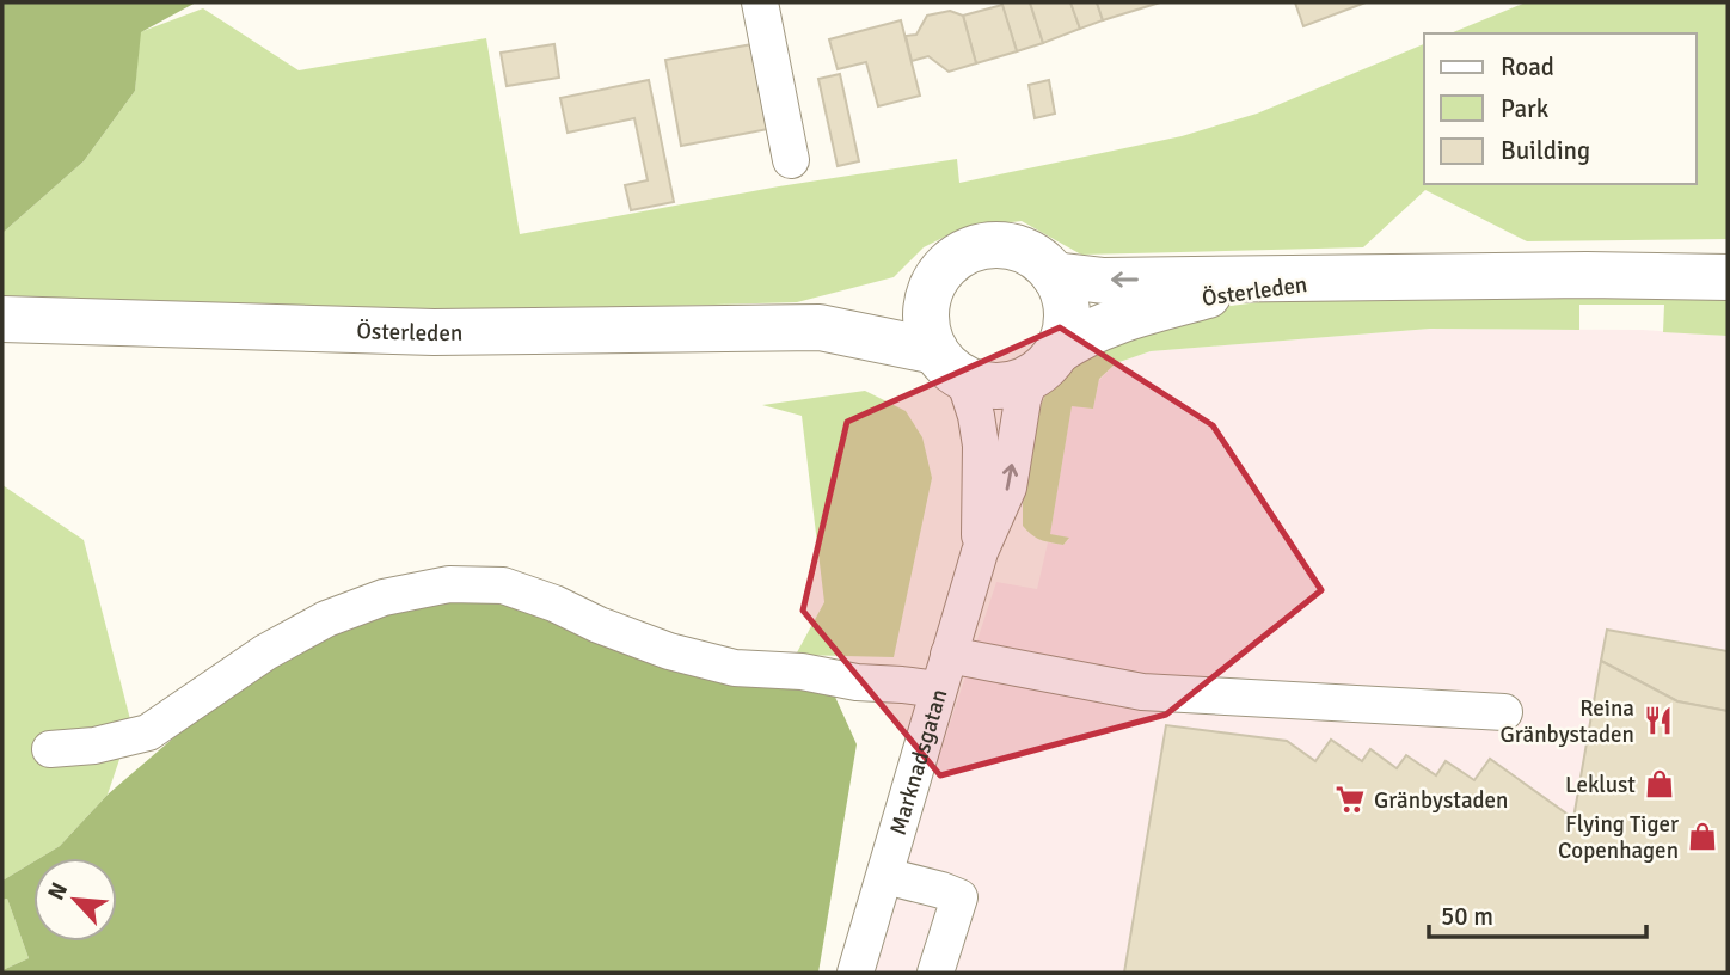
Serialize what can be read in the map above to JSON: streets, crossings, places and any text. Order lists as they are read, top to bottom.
{
  "streets": {
    "main road": ["Österleden"],
    "street": ["Marknadsgatan"]
  },
  "crossings": [
    ["Österleden", "Marknadsgatan"]
  ],
  "places": {
    "restaurant": ["Reina Gränbystaden"],
    "shop": ["Leklust", "Flying Tiger Copenhagen"],
    "supermarket": ["Gränbystaden"]
  },
  "legend": ["Road", "Park", "Building"],
  "scale_bar": "50 m",
  "north": "top left"
}
